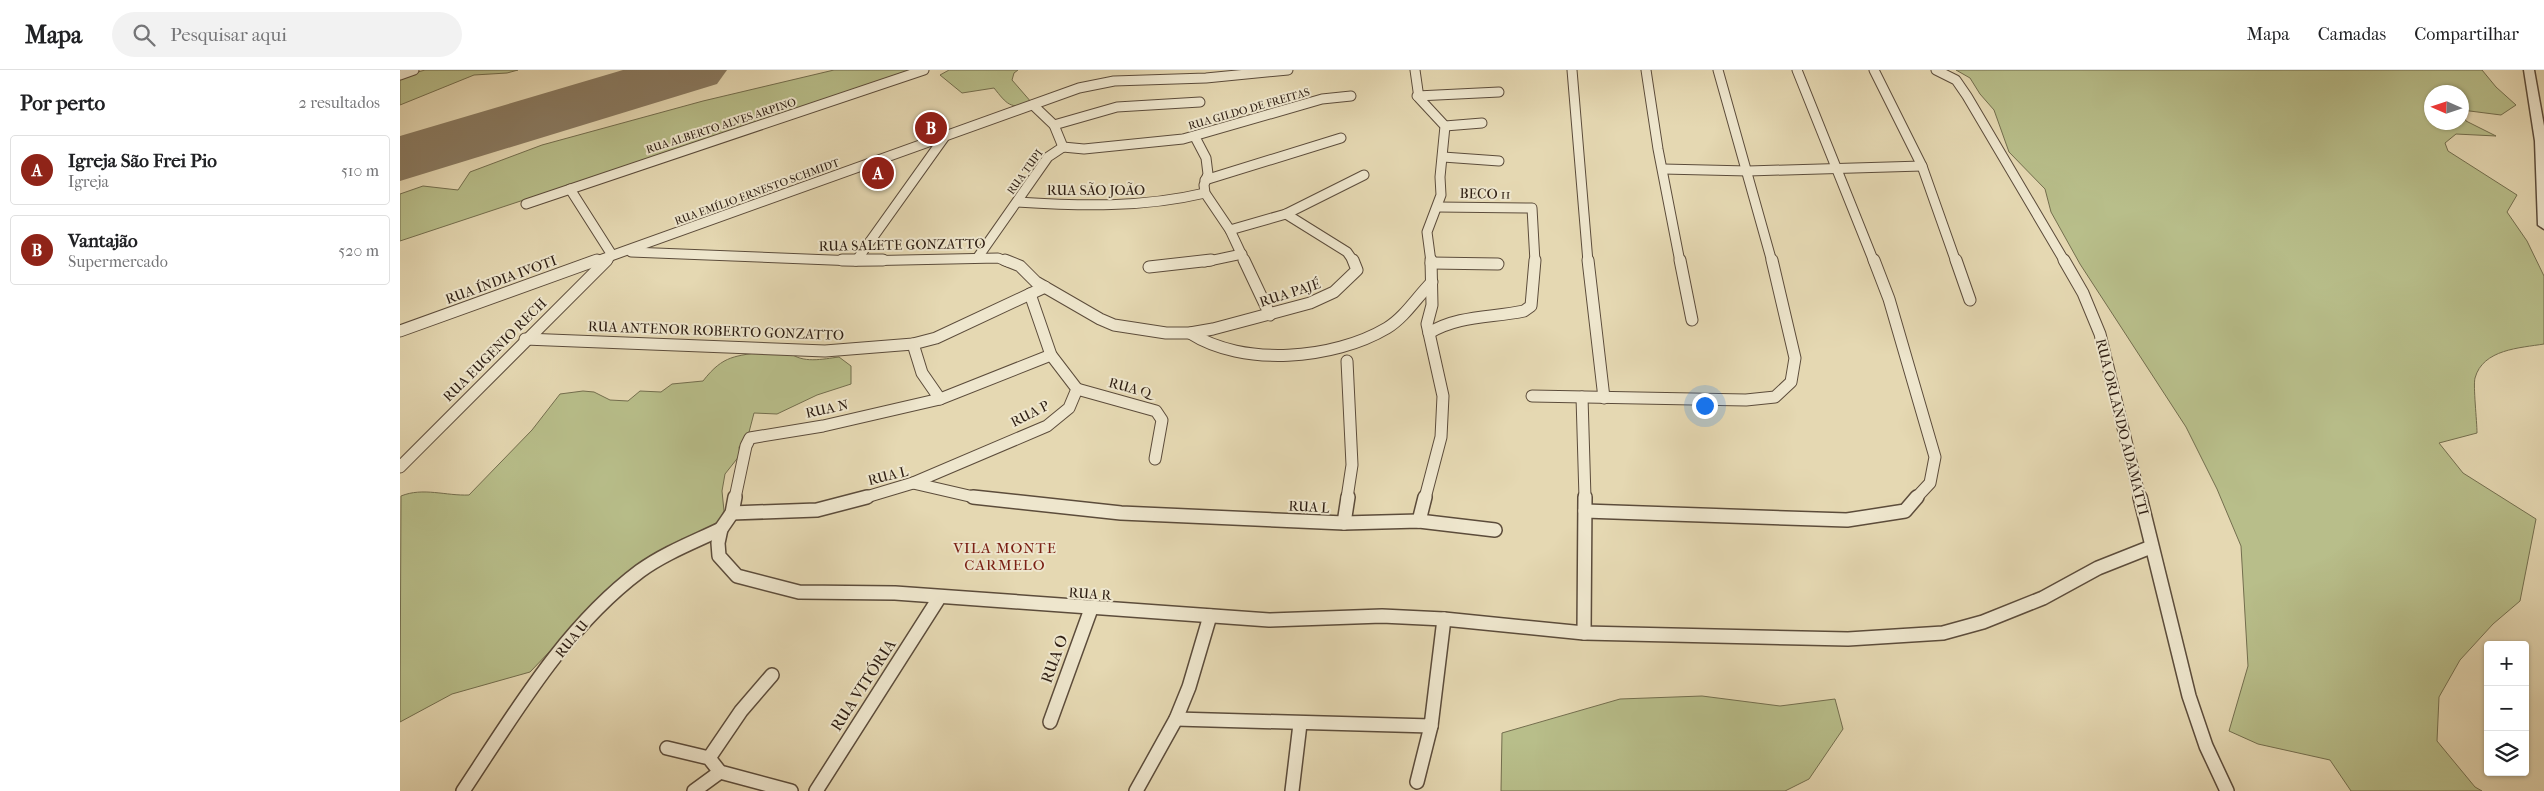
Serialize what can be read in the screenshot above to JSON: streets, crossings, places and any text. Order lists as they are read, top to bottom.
{
  "streets": {
    "street": [
      "RUA GILDO DE FREITAS",
      "RUA ALBERTO ALVES ARPINO",
      "RUA TUPI",
      "RUA SÃO JOÃO",
      "RUA EMÍLIO ERNESTO SCHMIDT",
      "BECO 11",
      "RUA SALETE GONZATTO",
      "RUA ÍNDIA IVOTI",
      "RUA PAJÉ",
      "RUA ANTENOR ROBERTO GONZATTO",
      "RUA EUGENIO RECH",
      "RUA Q",
      "RUA N",
      "RUA P",
      "RUA ORLANDO ADAMATTI",
      "RUA L",
      "RUA R",
      "RUA U",
      "RUA O",
      "RUA VITÓRIA"
    ]
  },
  "crossings": [
    ["RUA GILDO DE FREITAS", "RUA TUPI"],
    ["RUA TUPI", "RUA SÃO JOÃO"],
    ["RUA TUPI", "RUA EMÍLIO ERNESTO SCHMIDT"],
    ["RUA TUPI", "RUA SALETE GONZATTO"],
    ["RUA EMÍLIO ERNESTO SCHMIDT", "RUA SALETE GONZATTO"],
    ["RUA EMÍLIO ERNESTO SCHMIDT", "RUA ÍNDIA IVOTI"],
    ["RUA EMÍLIO ERNESTO SCHMIDT", "RUA EUGENIO RECH"],
    ["RUA SALETE GONZATTO", "RUA PAJÉ"],
    ["RUA SALETE GONZATTO", "RUA ANTENOR ROBERTO GONZATTO"],
    ["RUA ÍNDIA IVOTI", "RUA EUGENIO RECH"],
    ["RUA ANTENOR ROBERTO GONZATTO", "RUA EUGENIO RECH"],
    ["RUA Q", "RUA P"],
    ["RUA N", "RUA L"],
    ["RUA N", "RUA R"],
    ["RUA N", "RUA U"],
    ["RUA P", "RUA L"],
    ["RUA ORLANDO ADAMATTI", "RUA R"],
    ["RUA R", "RUA O"],
    ["RUA R", "RUA VITÓRIA"]
  ],
  "districts": ["VILA MONTE CARMELO"],
  "north": "left",
  "page": {
    "header": "Mapa",
    "search": "Pesquisar aqui",
    "nav": ["Mapa", "Camadas", "Compartilhar"],
    "heading": ["Por perto", "2 resultados"],
    "pins": ["B", "A"],
    "list": [
      {
        "mark": "A",
        "name": "Igreja São Frei Pio",
        "note": "Igreja",
        "value": "510 m"
      },
      {
        "mark": "B",
        "name": "Vantajão",
        "note": "Supermercado",
        "value": "520 m"
      }
    ],
    "map_buttons": ["+", "−"]
  }
}
